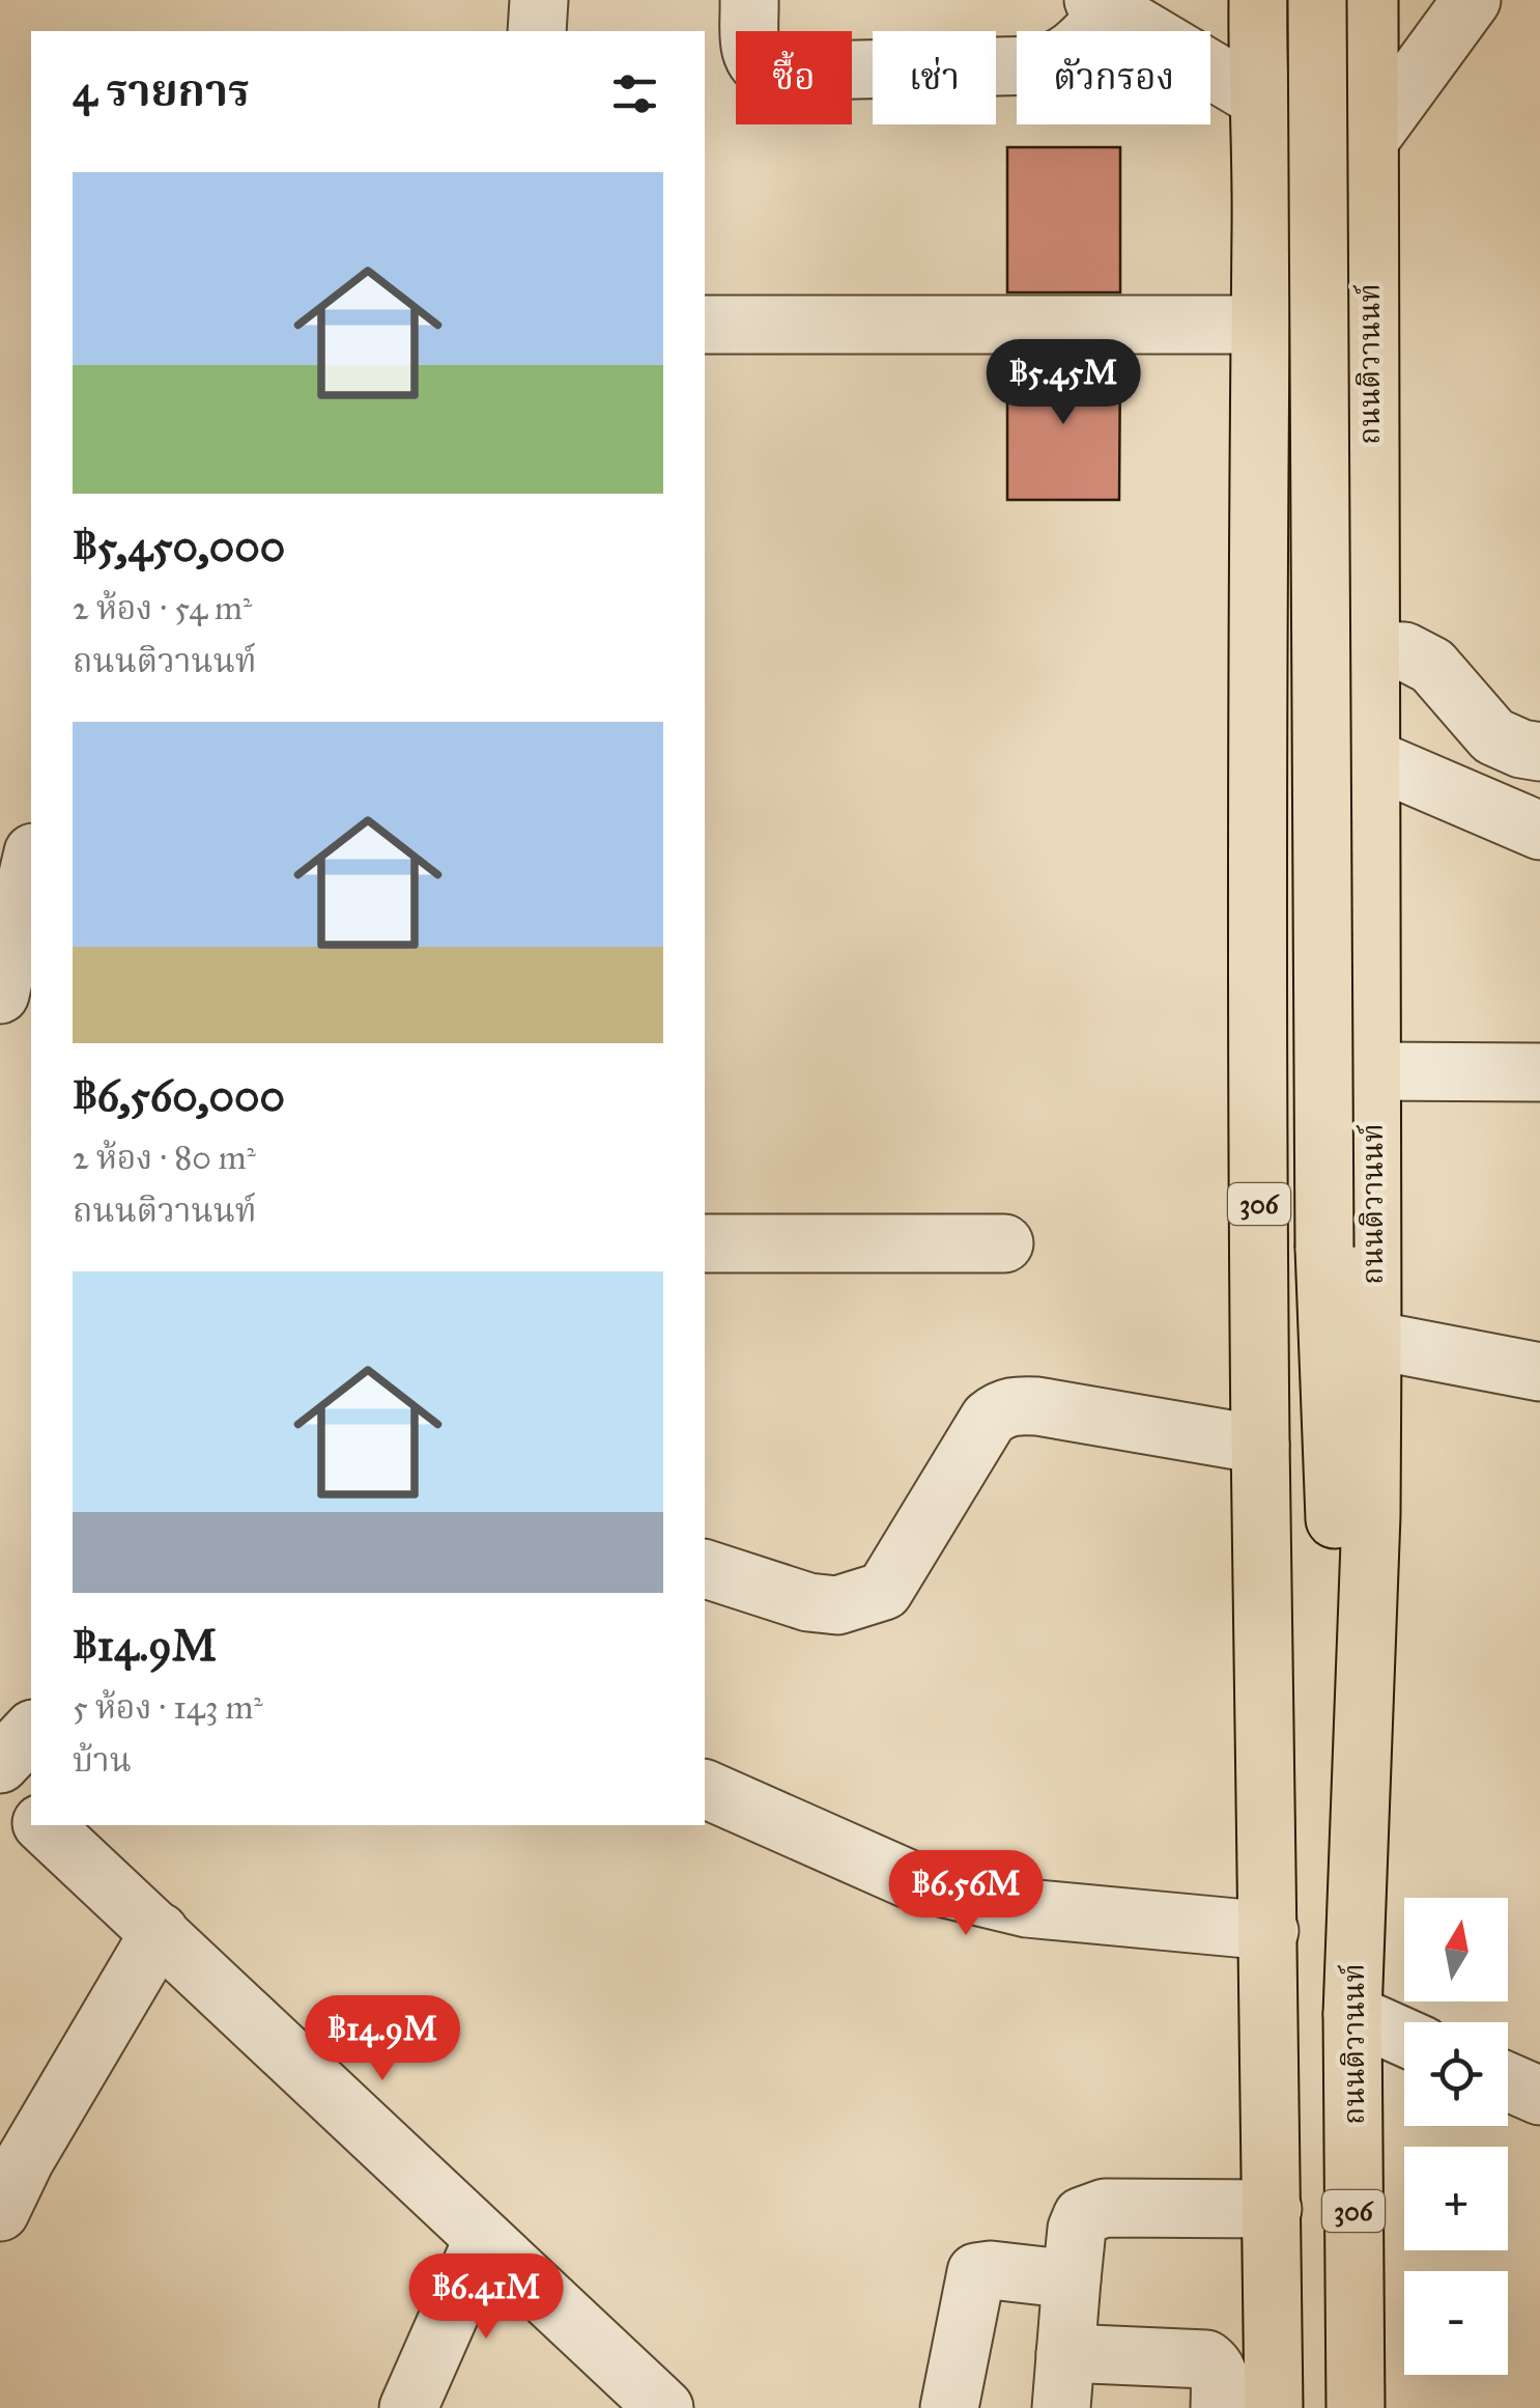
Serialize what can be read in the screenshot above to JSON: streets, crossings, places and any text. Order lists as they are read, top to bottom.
{
  "streets": {
    "main road": ["ถนนติวานนท์", "306"]
  },
  "crossings": [
    ["ถนนติวานนท์", "306"]
  ],
  "north": "top",
  "page": {
    "chip": ["ซื้อ", "เช่า", "ตัวกรอง"],
    "heading": "4 รายการ",
    "list": [
      {
        "name": "฿5,450,000",
        "note": "2 ห้อง · 54 m² · ถนนติวานนท์"
      },
      {
        "name": "฿6,560,000",
        "note": "2 ห้อง · 80 m² · ถนนติวานนท์"
      },
      {
        "name": "฿14.9M",
        "note": "5 ห้อง · 143 m² · บ้าน"
      }
    ],
    "price": [
      "฿5.45M",
      "฿6.56M",
      "฿14.9M",
      "฿6.41M"
    ],
    "map_buttons": ["+", "−"]
  }
}
